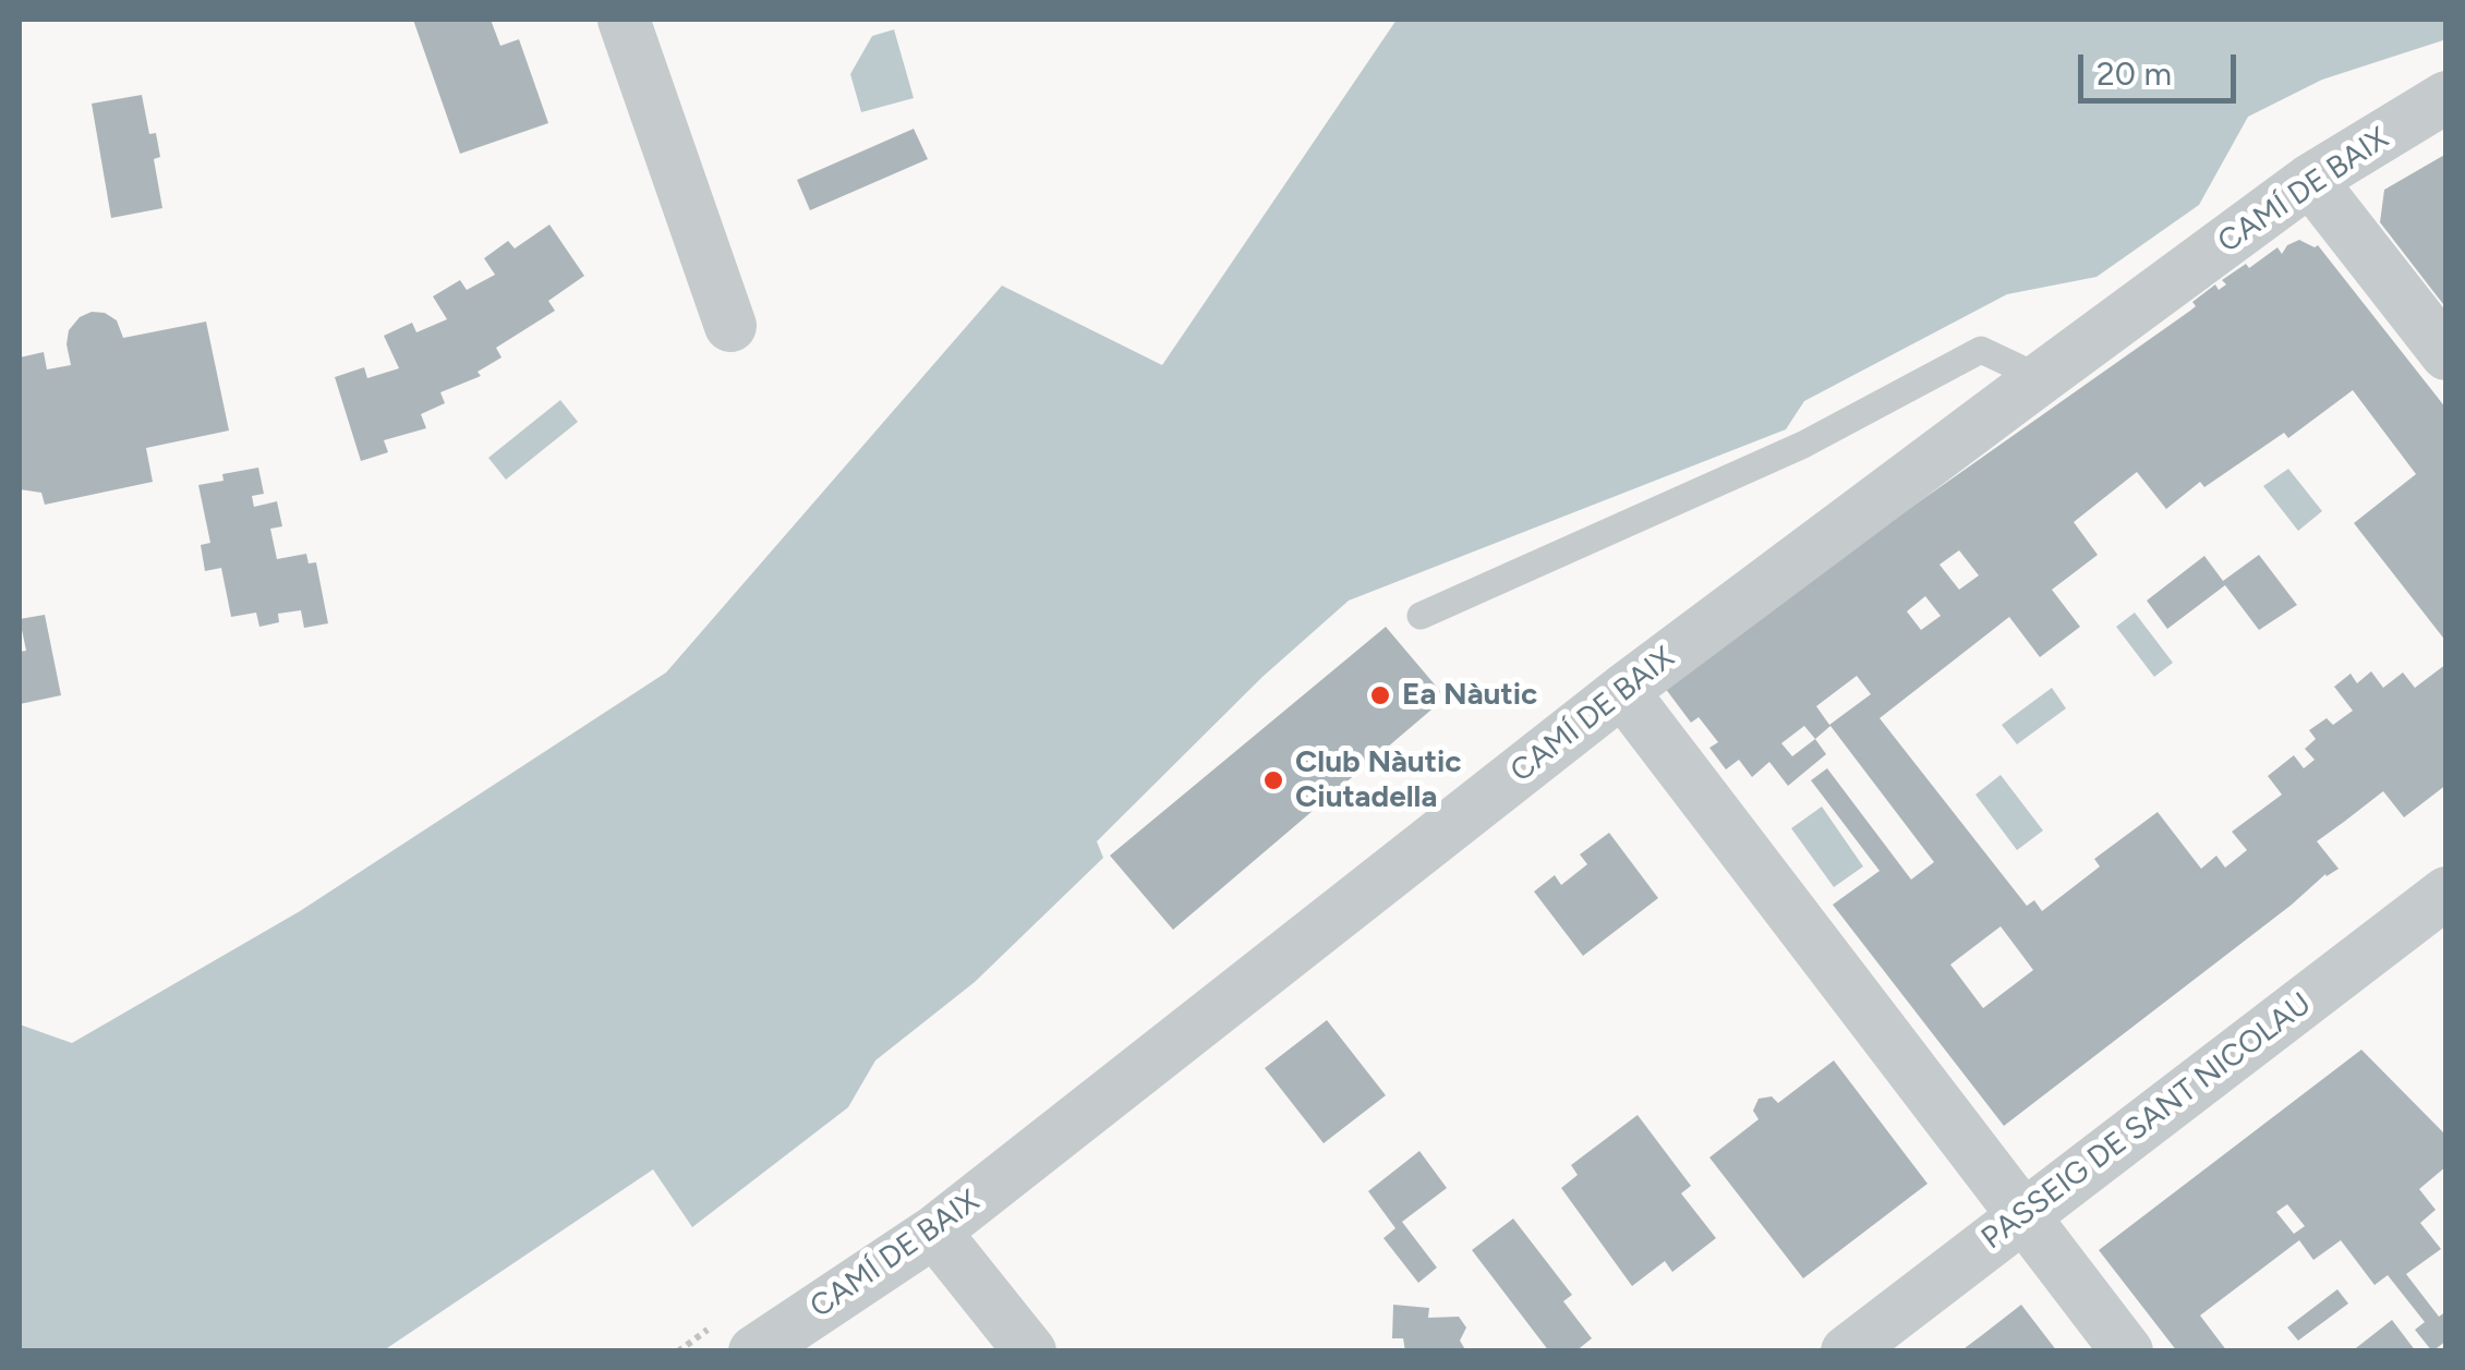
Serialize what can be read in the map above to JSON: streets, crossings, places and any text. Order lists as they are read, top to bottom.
{
  "streets": {
    "street": ["CAMÍ DE BAIX", "PASSEIG DE SANT NICOLAU"]
  },
  "places": ["Ea Nàutic", "Club Nàutic Ciutadella"],
  "scale_bar": "20 m"
}
